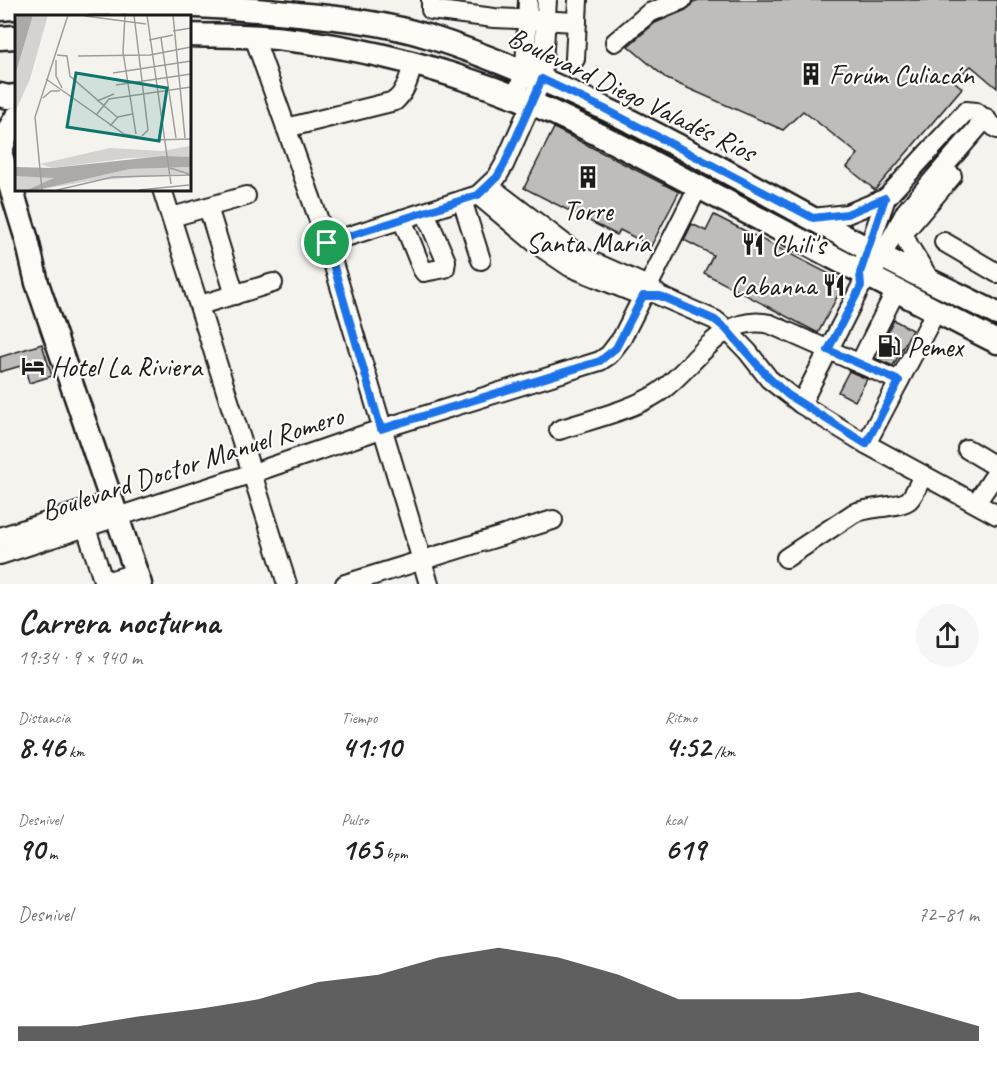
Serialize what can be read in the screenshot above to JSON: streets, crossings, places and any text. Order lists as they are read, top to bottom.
{
  "streets": {
    "main road": ["Boulevard Diego Valadés Ríos"],
    "street": ["Boulevard Doctor Manuel Romero"]
  },
  "crossings": [
    ["Boulevard Diego Valadés Ríos", "Boulevard Doctor Manuel Romero"]
  ],
  "places": {
    "building": ["Forúm Culiacán", "Torre Santa María"],
    "restaurant": ["Chili's", "Cabanna"],
    "fuel station": ["Pemex"],
    "hotel": ["Hotel La Riviera"]
  },
  "page": {
    "heading": ["Carrera nocturna", "19:34 · 9 × 940 m"],
    "stats": [
      ["Distancia", "8.46 km"],
      ["Tiempo", "41:10"],
      ["Ritmo", "4:52 /km"],
      ["Desnivel", "90 m"],
      ["Pulso", "165 bpm"],
      ["kcal", "619"]
    ],
    "chart": ["Desnivel", "72–81 m"]
  }
}
